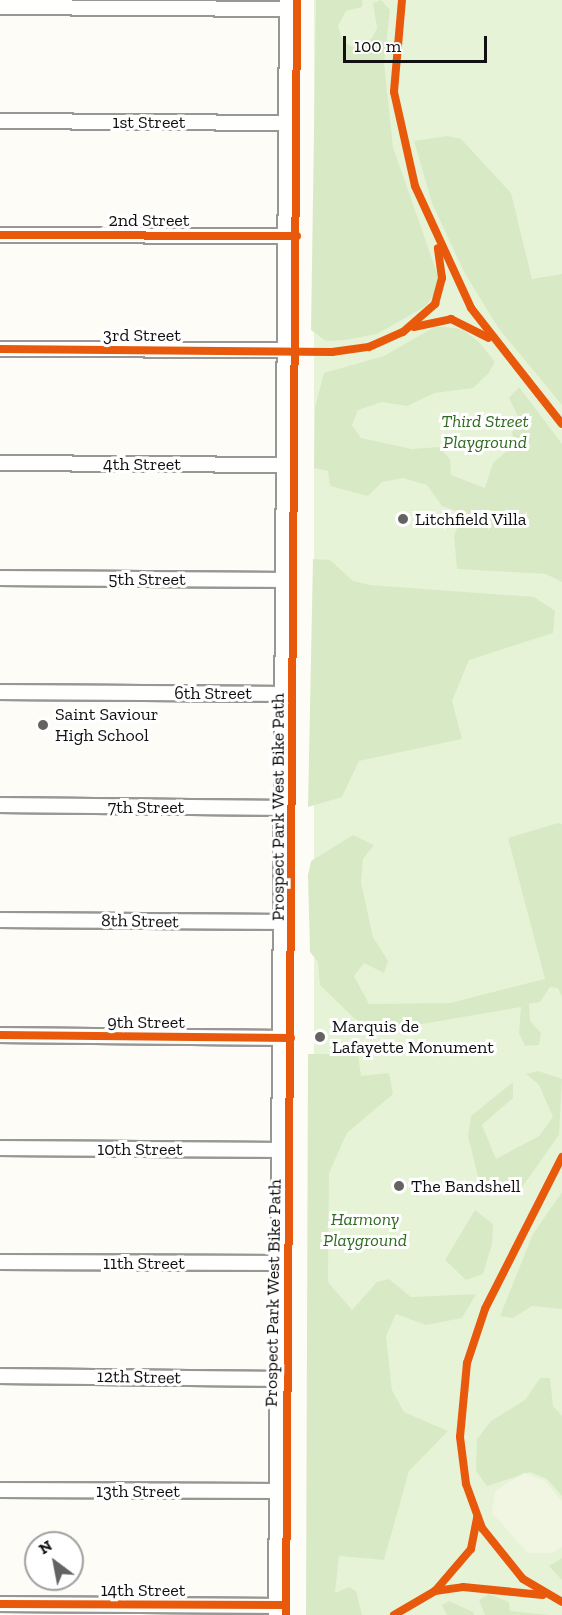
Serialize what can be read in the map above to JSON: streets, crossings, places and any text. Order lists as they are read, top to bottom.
{
  "streets": {
    "street": [
      "1st Street",
      "2nd Street",
      "3rd Street",
      "4th Street",
      "5th Street",
      "6th Street",
      "7th Street",
      "8th Street",
      "9th Street",
      "10th Street",
      "11th Street",
      "12th Street",
      "13th Street",
      "14th Street"
    ],
    "cycle path": ["Prospect Park West Bike Path"]
  },
  "parks": ["Third Street Playground", "Harmony Playground"],
  "places": [
    "Litchfield Villa",
    "Saint Saviour High School",
    "Marquis de Lafayette Monument",
    "The Bandshell"
  ],
  "scale_bar": "100 m",
  "north": "top left"
}
